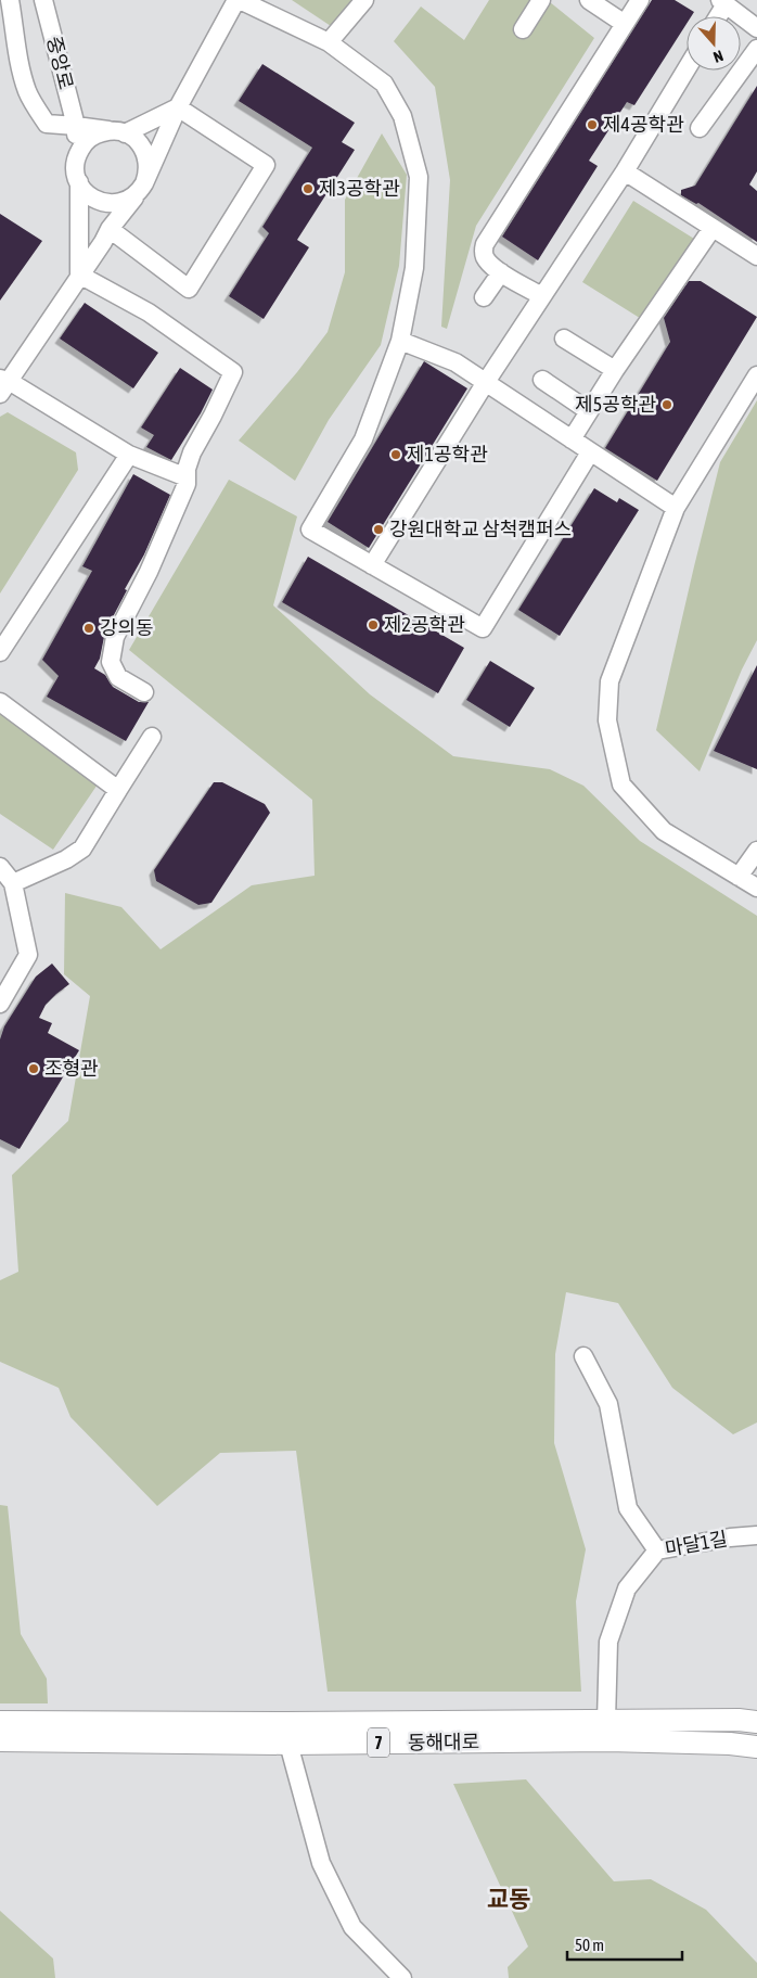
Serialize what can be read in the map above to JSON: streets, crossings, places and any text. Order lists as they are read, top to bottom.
{
  "streets": {
    "main road": ["7", "동해대로"],
    "street": ["중앙로", "마달1길"]
  },
  "crossings": [
    ["마달1길", "동해대로"]
  ],
  "districts": ["교동"],
  "places": [
    "제4공학관",
    "제3공학관",
    "제5공학관",
    "제1공학관",
    "강원대학교 삼척캠퍼스",
    "제2공학관",
    "강의동",
    "조형관"
  ],
  "scale_bar": "50 m",
  "north": "bottom"
}
